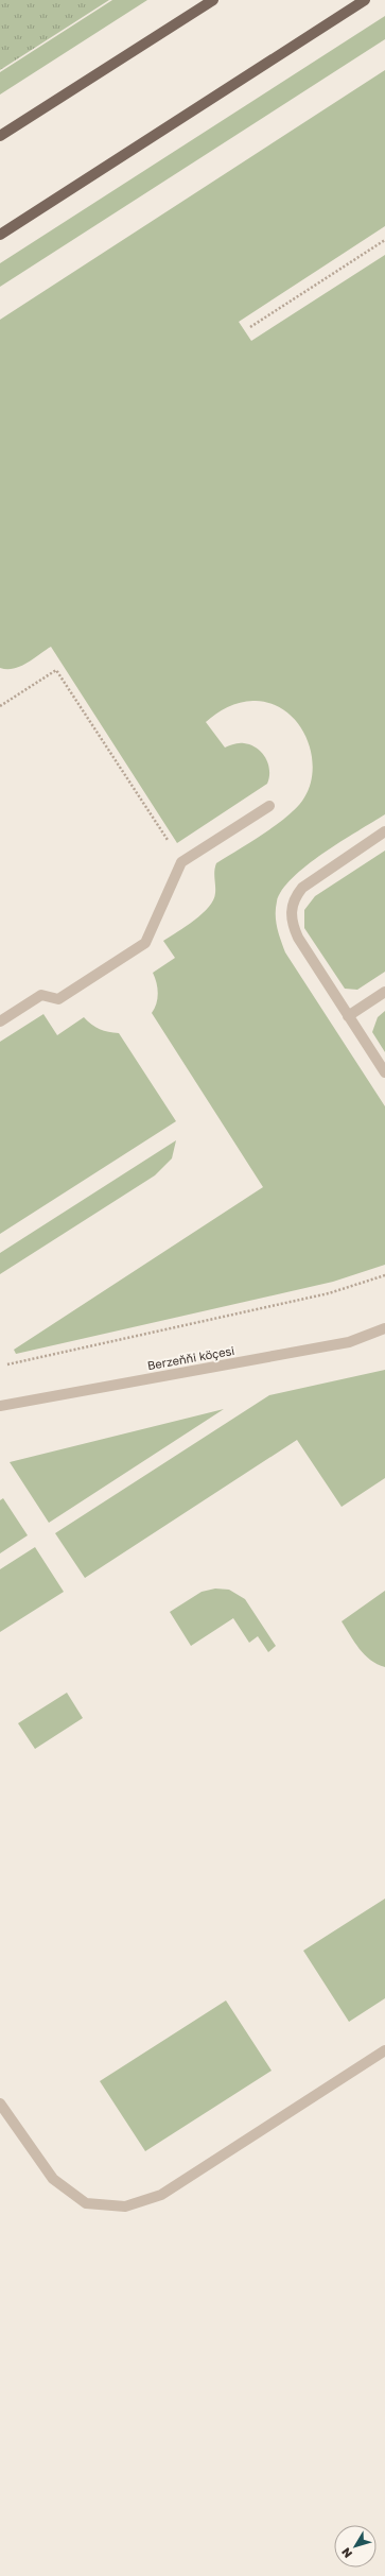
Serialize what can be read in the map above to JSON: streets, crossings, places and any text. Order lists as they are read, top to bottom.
{
  "streets": {
    "street": ["Berzeňňi köçesi"]
  },
  "north": "bottom left"
}
